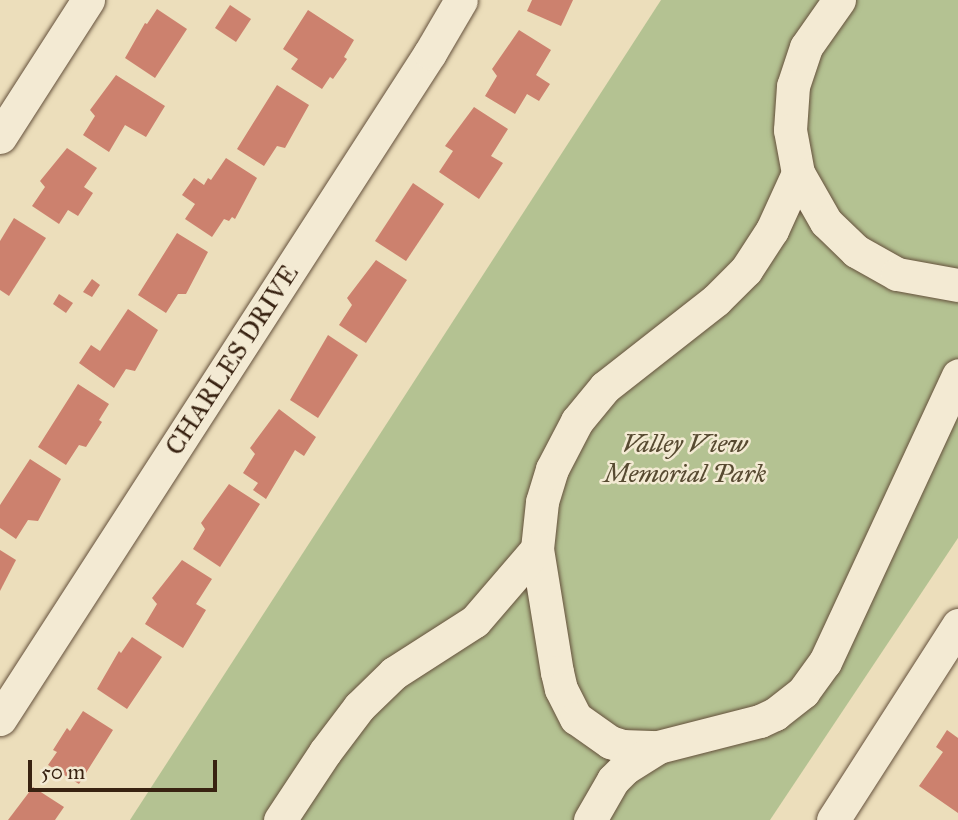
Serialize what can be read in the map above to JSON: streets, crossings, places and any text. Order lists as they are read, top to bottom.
{
  "streets": {
    "street": ["CHARLES DRIVE"]
  },
  "parks": ["Valley View Memorial Park"],
  "scale_bar": "50 m"
}
